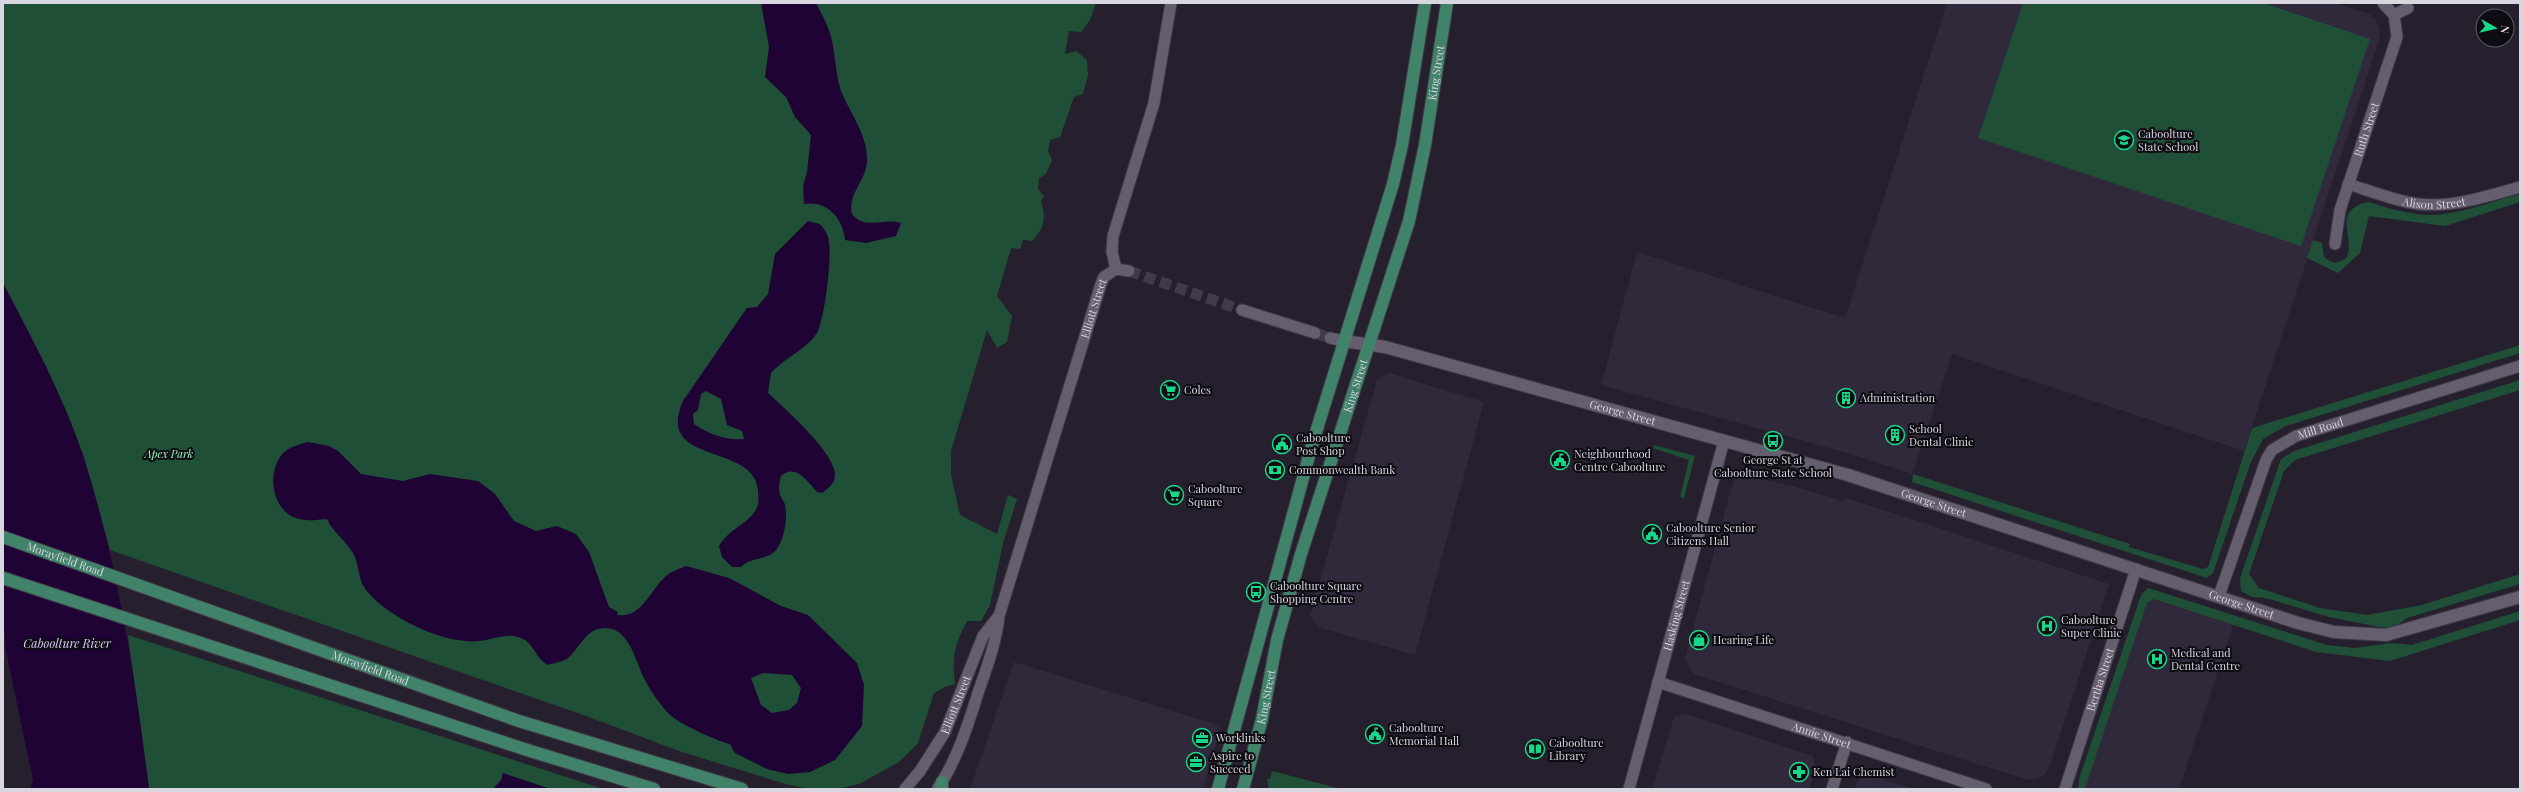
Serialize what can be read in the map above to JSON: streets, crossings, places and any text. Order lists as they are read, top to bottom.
{
  "streets": {
    "main road": ["King Street", "Morayfield Road"],
    "street": [
      "Ruth Street",
      "Alison Street",
      "Elliott Street",
      "George Street",
      "Mill Road",
      "Hasking Street",
      "Bertha Street",
      "Annie Street"
    ]
  },
  "crossings": [
    ["King Street", "George Street"],
    ["Ruth Street", "Alison Street"],
    ["George Street", "Mill Road"],
    ["George Street", "Hasking Street"],
    ["George Street", "Bertha Street"],
    ["Hasking Street", "Annie Street"]
  ],
  "water": ["Caboolture River"],
  "parks": ["Apex Park"],
  "places": {
    "school or university": ["Caboolture State School"],
    "supermarket": ["Coles", "Caboolture Square"],
    "building": ["Administration", "School Dental Clinic"],
    "bus stop": ["George St at Caboolture State School", "Caboolture Square Shopping Centre"],
    "public building": [
      "Caboolture Post Shop",
      "Neighbourhood Centre Caboolture",
      "Caboolture Senior Citizens Hall",
      "Caboolture Memorial Hall"
    ],
    "bank": ["Commonwealth Bank"],
    "hospital": ["Caboolture Super Clinic", "Medical and Dental Centre"],
    "shop": ["Hearing Life"],
    "office": ["Worklinks", "Aspire to Succeed"],
    "library": ["Caboolture Library"],
    "pharmacy": ["Ken Lai Chemist"]
  },
  "north": "right"
}
